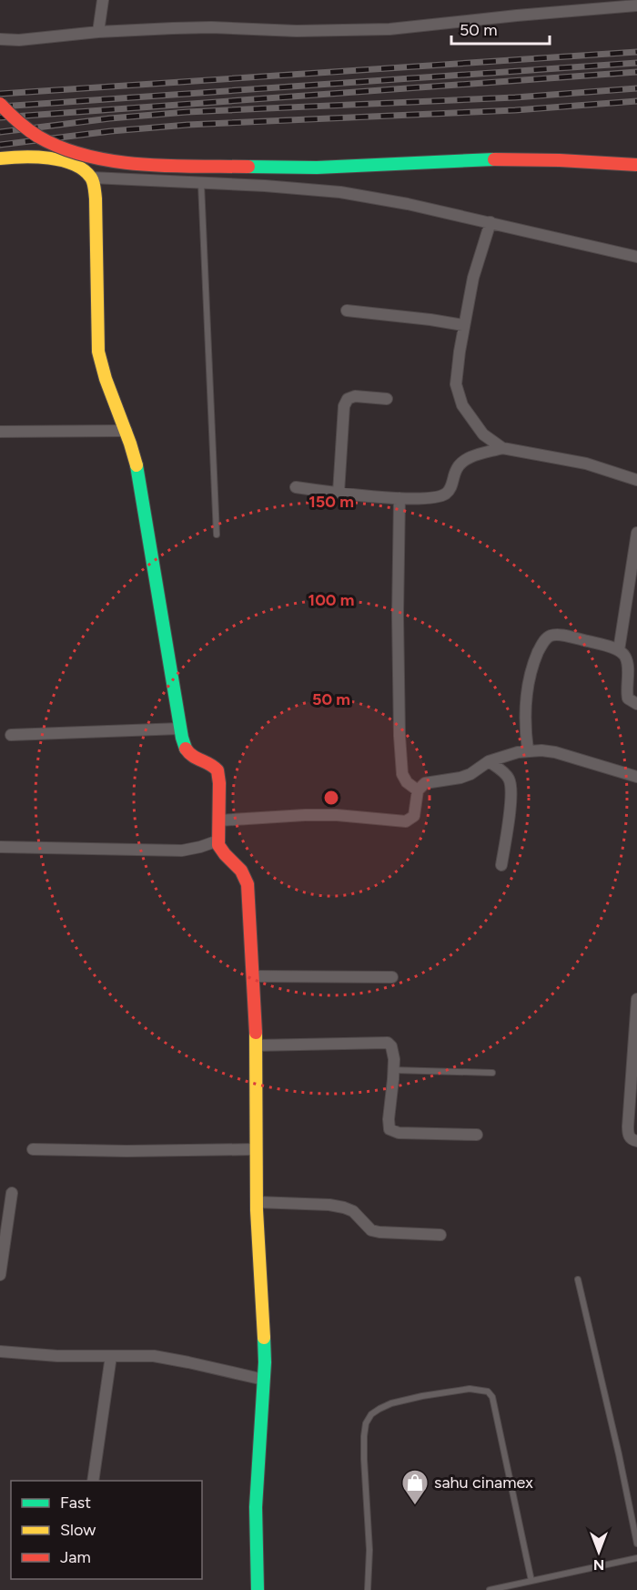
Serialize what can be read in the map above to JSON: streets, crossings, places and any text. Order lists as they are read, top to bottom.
{
  "places": {
    "shop": ["sahu cinamex"]
  },
  "legend": ["Fast", "Slow", "Jam"],
  "scale_bar": "50 m",
  "north": "bottom",
  "rings": ["150 m", "100 m", "50 m"]
}
